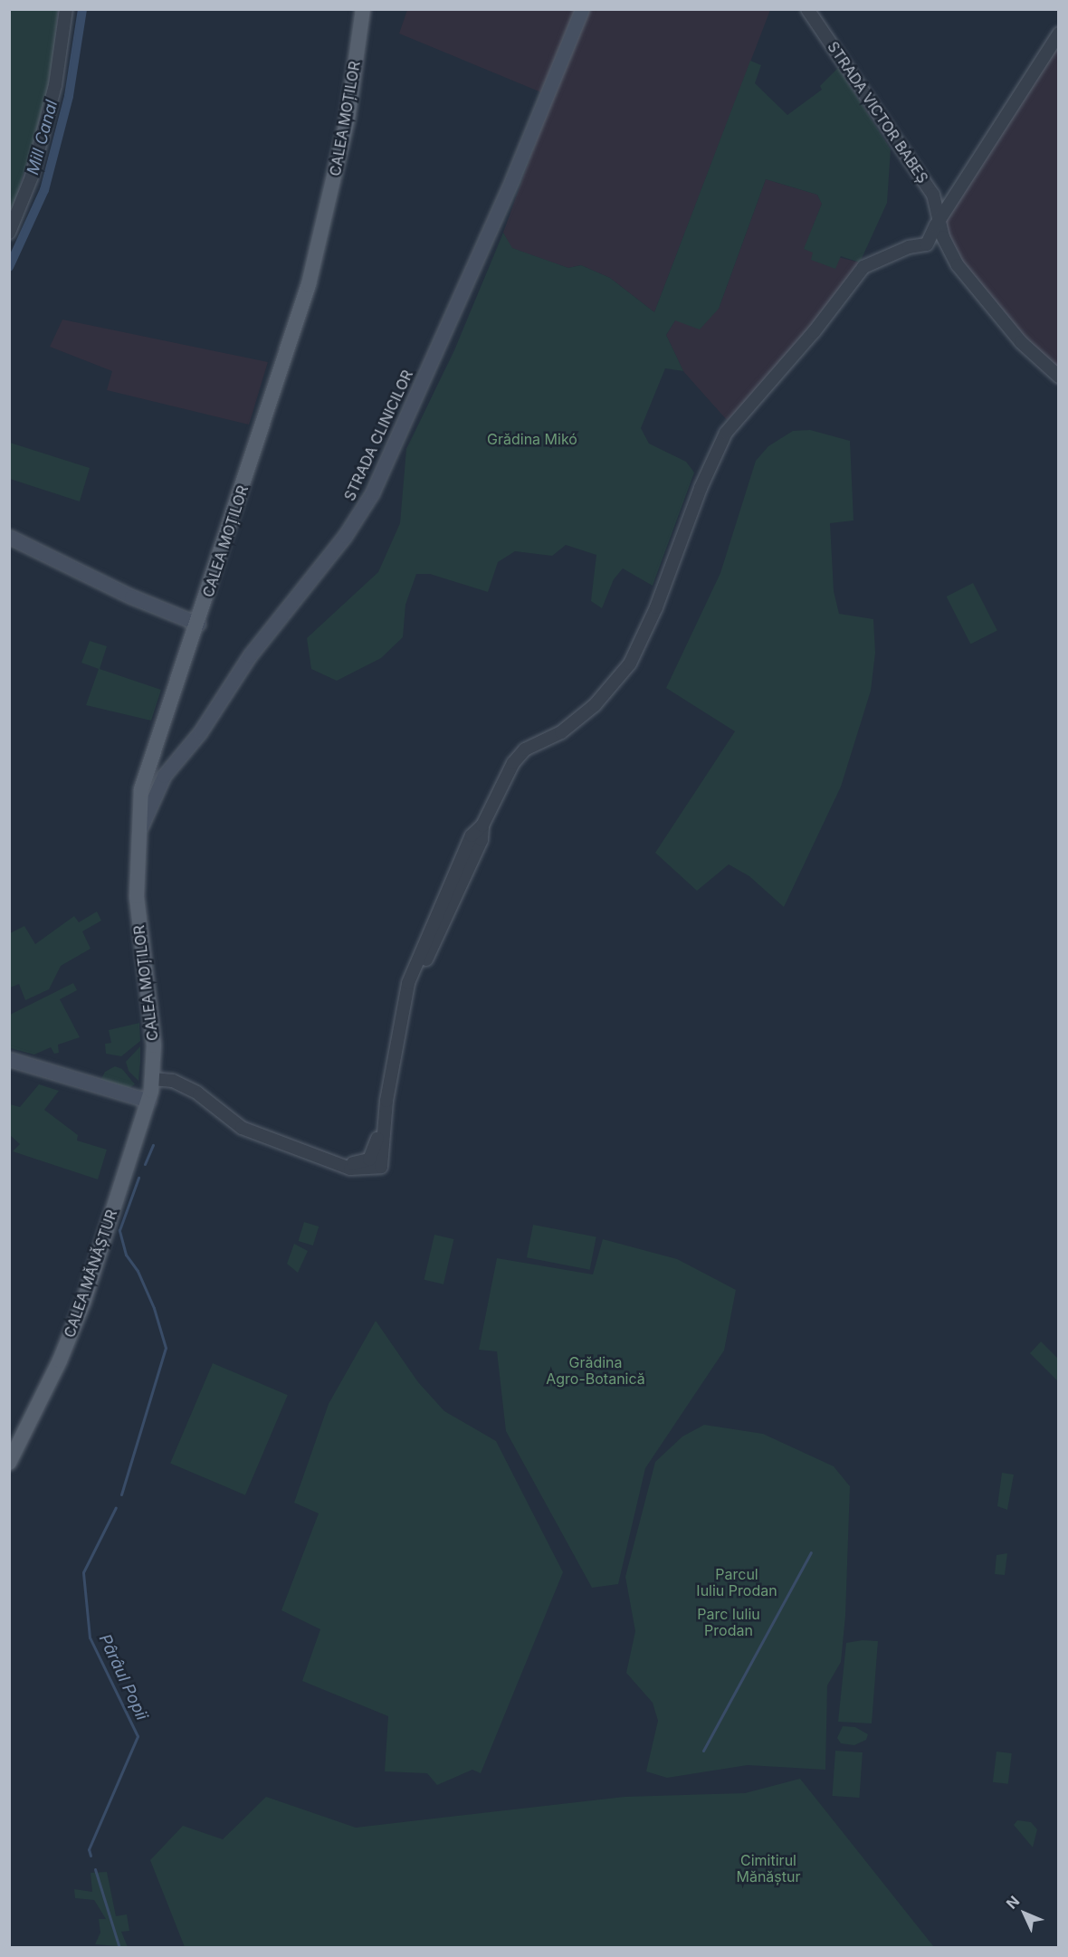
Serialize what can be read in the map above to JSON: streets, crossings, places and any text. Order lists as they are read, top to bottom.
{
  "streets": {
    "main road": ["CALEA MOȚILOR", "STRADA CLINICILOR", "CALEA MĂNĂȘTUR"],
    "street": ["STRADA VICTOR BABEȘ"]
  },
  "crossings": [
    ["CALEA MOȚILOR", "STRADA CLINICILOR"],
    ["CALEA MOȚILOR", "CALEA MĂNĂȘTUR"]
  ],
  "water": ["Mill Canal", "Pârâul Popii"],
  "parks": [
    "Grădina Mikó",
    "Grădina Agro-Botanică",
    "Parcul Iuliu Prodan",
    "Parc Iuliu Prodan",
    "Cimitirul Mănăștur"
  ],
  "north": "top left"
}
